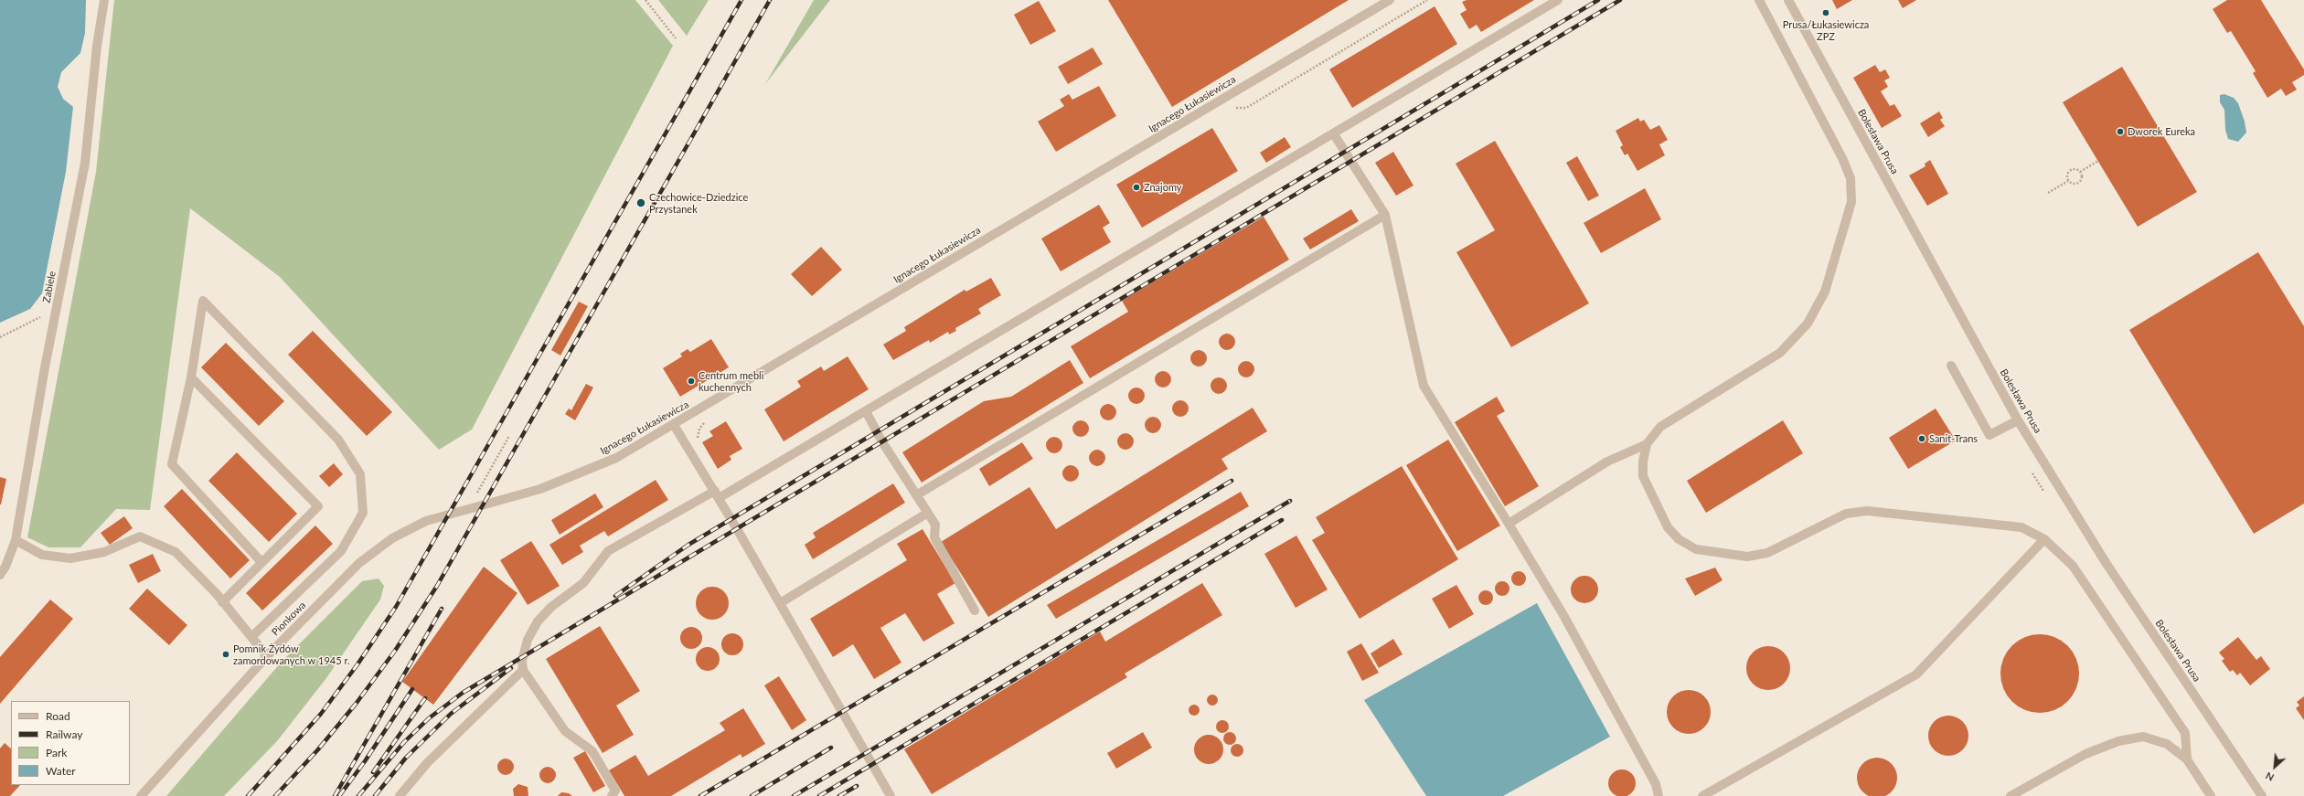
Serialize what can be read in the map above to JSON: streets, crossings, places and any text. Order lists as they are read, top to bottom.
{
  "streets": {
    "street": [
      "Ignacego Łukasiewicza",
      "Bolesława Prusa",
      "Zabiele",
      "Pionkowa"
    ]
  },
  "crossings": [
    ["Ignacego Łukasiewicza", "Pionkowa"]
  ],
  "places": [
    "Prusa/Łukasiewicza ZPZ",
    "Dworek Eureka",
    "Znajomy",
    "Czechowice-Dziedzice Przystanek",
    "Centrum mebli kuchennych",
    "Sanit-Trans",
    "Pomnik Żydów zamordowanych w 1945 r."
  ],
  "legend": [
    "Road",
    "Railway",
    "Park",
    "Water"
  ],
  "north": "bottom left"
}
